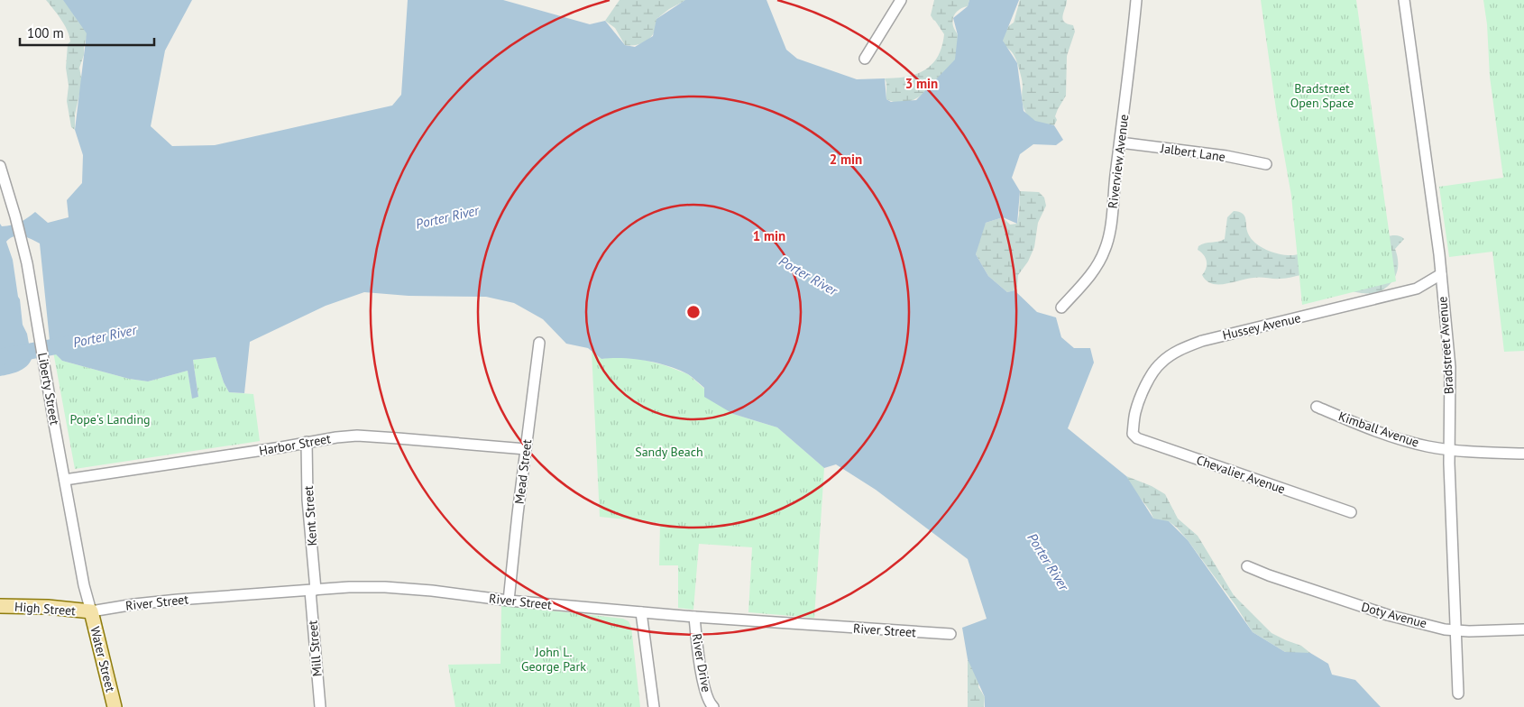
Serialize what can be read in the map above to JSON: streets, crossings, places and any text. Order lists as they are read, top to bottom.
{
  "streets": {
    "main road": ["High Street", "Water Street"],
    "street": [
      "Jalbert Lane",
      "Riverview Avenue",
      "Hussey Avenue",
      "Bradstreet Avenue",
      "Liberty Street",
      "Kimball Avenue",
      "Harbor Street",
      "Mead Street",
      "Chevalier Avenue",
      "Kent Street",
      "River Street",
      "Doty Avenue",
      "Mill Street",
      "River Drive"
    ]
  },
  "crossings": [
    ["Jalbert Lane", "Riverview Avenue"],
    ["Hussey Avenue", "Bradstreet Avenue"],
    ["Hussey Avenue", "Chevalier Avenue"],
    ["Bradstreet Avenue", "Kimball Avenue"],
    ["Bradstreet Avenue", "Doty Avenue"],
    ["Liberty Street", "Harbor Street"],
    ["Liberty Street", "River Street"],
    ["Liberty Street", "High Street"],
    ["Liberty Street", "Water Street"],
    ["Harbor Street", "Mead Street"],
    ["Harbor Street", "Kent Street"],
    ["Mead Street", "River Street"],
    ["Kent Street", "River Street"],
    ["Kent Street", "Mill Street"],
    ["River Street", "High Street"],
    ["River Street", "Mill Street"],
    ["River Street", "Water Street"],
    ["River Street", "River Drive"],
    ["High Street", "Water Street"]
  ],
  "water": ["Porter River"],
  "parks": [
    "Bradstreet Open Space",
    "Pope's Landing",
    "Sandy Beach",
    "John L. George Park"
  ],
  "scale_bar": "100 m",
  "rings": ["3 min", "2 min", "1 min"]
}
